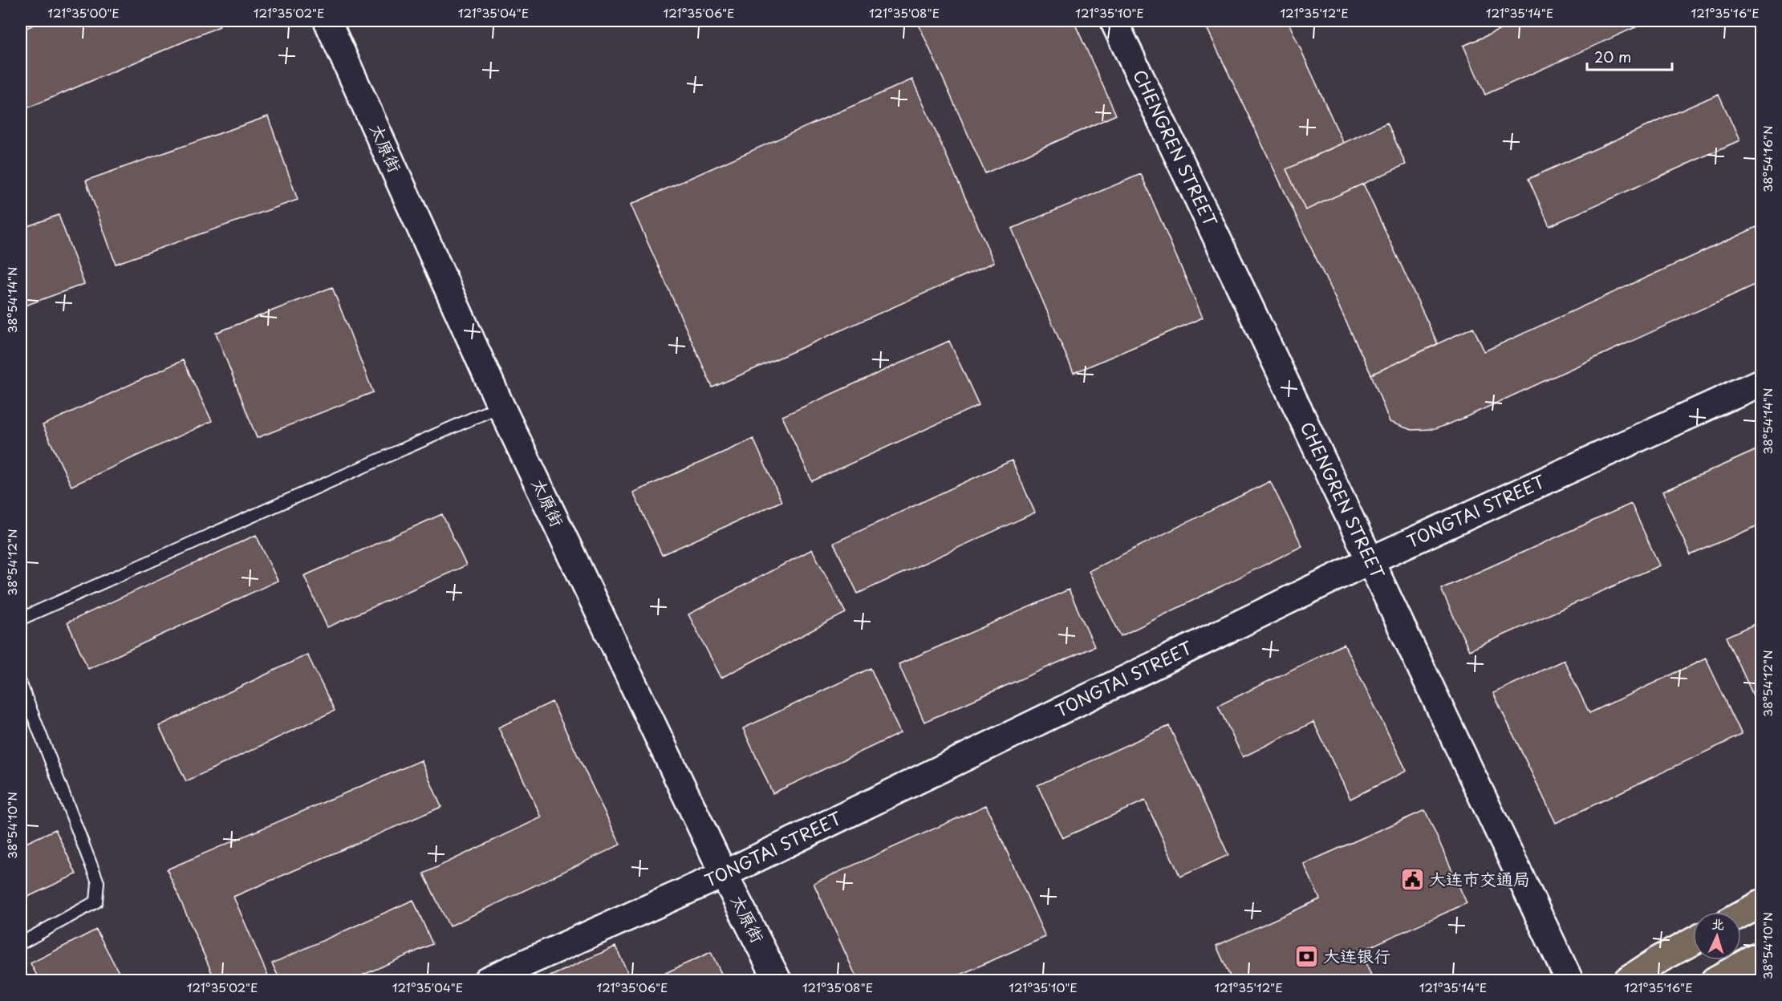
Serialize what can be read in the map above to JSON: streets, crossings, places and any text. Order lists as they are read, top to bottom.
{
  "streets": {
    "street": ["太原街", "CHENGREN STREET", "TONGTAI STREET"]
  },
  "crossings": [
    ["太原街", "TONGTAI STREET"],
    ["CHENGREN STREET", "TONGTAI STREET"]
  ],
  "places": {
    "public building": ["大连市交通局"],
    "bank": ["大连银行"]
  },
  "scale_bar": "20 m",
  "north": "top",
  "coordinates": [
    "121°35'00\"E",
    "121°35'02\"E",
    "121°35'04\"E",
    "121°35'06\"E",
    "121°35'08\"E",
    "121°35'10\"E",
    "121°35'12\"E",
    "121°35'14\"E",
    "121°35'16\"E",
    "38°54'16\"N",
    "38°54'14\"N",
    "38°54'12\"N",
    "38°54'10\"N"
  ]
}
